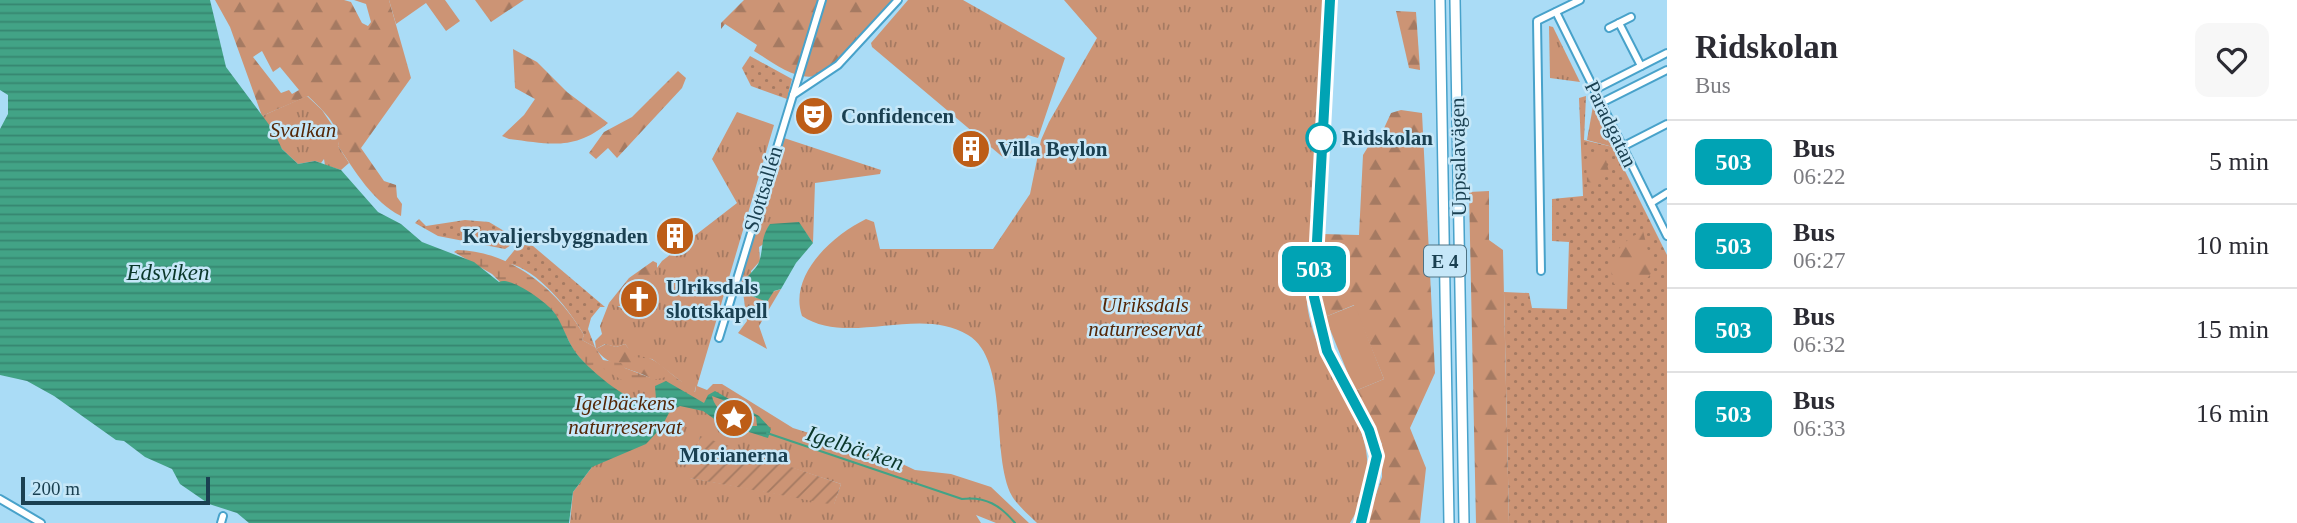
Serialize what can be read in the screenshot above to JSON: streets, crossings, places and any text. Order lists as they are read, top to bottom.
{
  "streets": {
    "highway": ["Uppsalavägen", "E 4"],
    "street": ["Paradgatan", "Slottsallén"]
  },
  "water": ["Edsviken", "Igelbäcken"],
  "parks": ["Svalkan", "Ulriksdals naturreservat", "Igelbäckens naturreservat"],
  "places": {
    "theatre": ["Confidencen"],
    "other": ["Ridskolan"],
    "building": ["Villa Beylon", "Kavaljersbyggnaden"],
    "church": ["Ulriksdals slottskapell"],
    "place": ["Morianerna"]
  },
  "lines": ["bus line 503"],
  "scale_bar": "200 m",
  "page": {
    "on_map": "503",
    "heading": ["Ridskolan", "Bus"],
    "list": [
      {
        "mark": "503",
        "name": "Bus",
        "note": "06:22",
        "value": "5 min"
      },
      {
        "mark": "503",
        "name": "Bus",
        "note": "06:27",
        "value": "10 min"
      },
      {
        "mark": "503",
        "name": "Bus",
        "note": "06:32",
        "value": "15 min"
      },
      {
        "mark": "503",
        "name": "Bus",
        "note": "06:33",
        "value": "16 min"
      }
    ],
    "scale": "200 m"
  }
}
